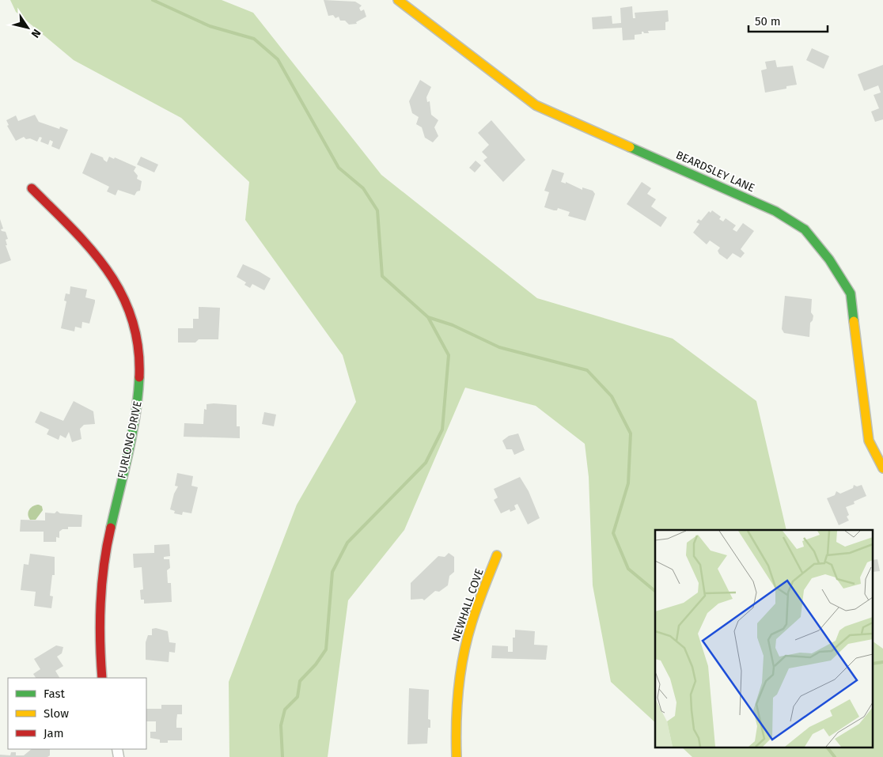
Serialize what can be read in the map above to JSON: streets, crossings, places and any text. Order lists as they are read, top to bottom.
{
  "streets": {
    "street": ["BEARDSLEY LANE", "FURLONG DRIVE", "NEWHALL COVE"]
  },
  "legend": ["Fast", "Slow", "Jam"],
  "scale_bar": "50 m",
  "north": "bottom right"
}
